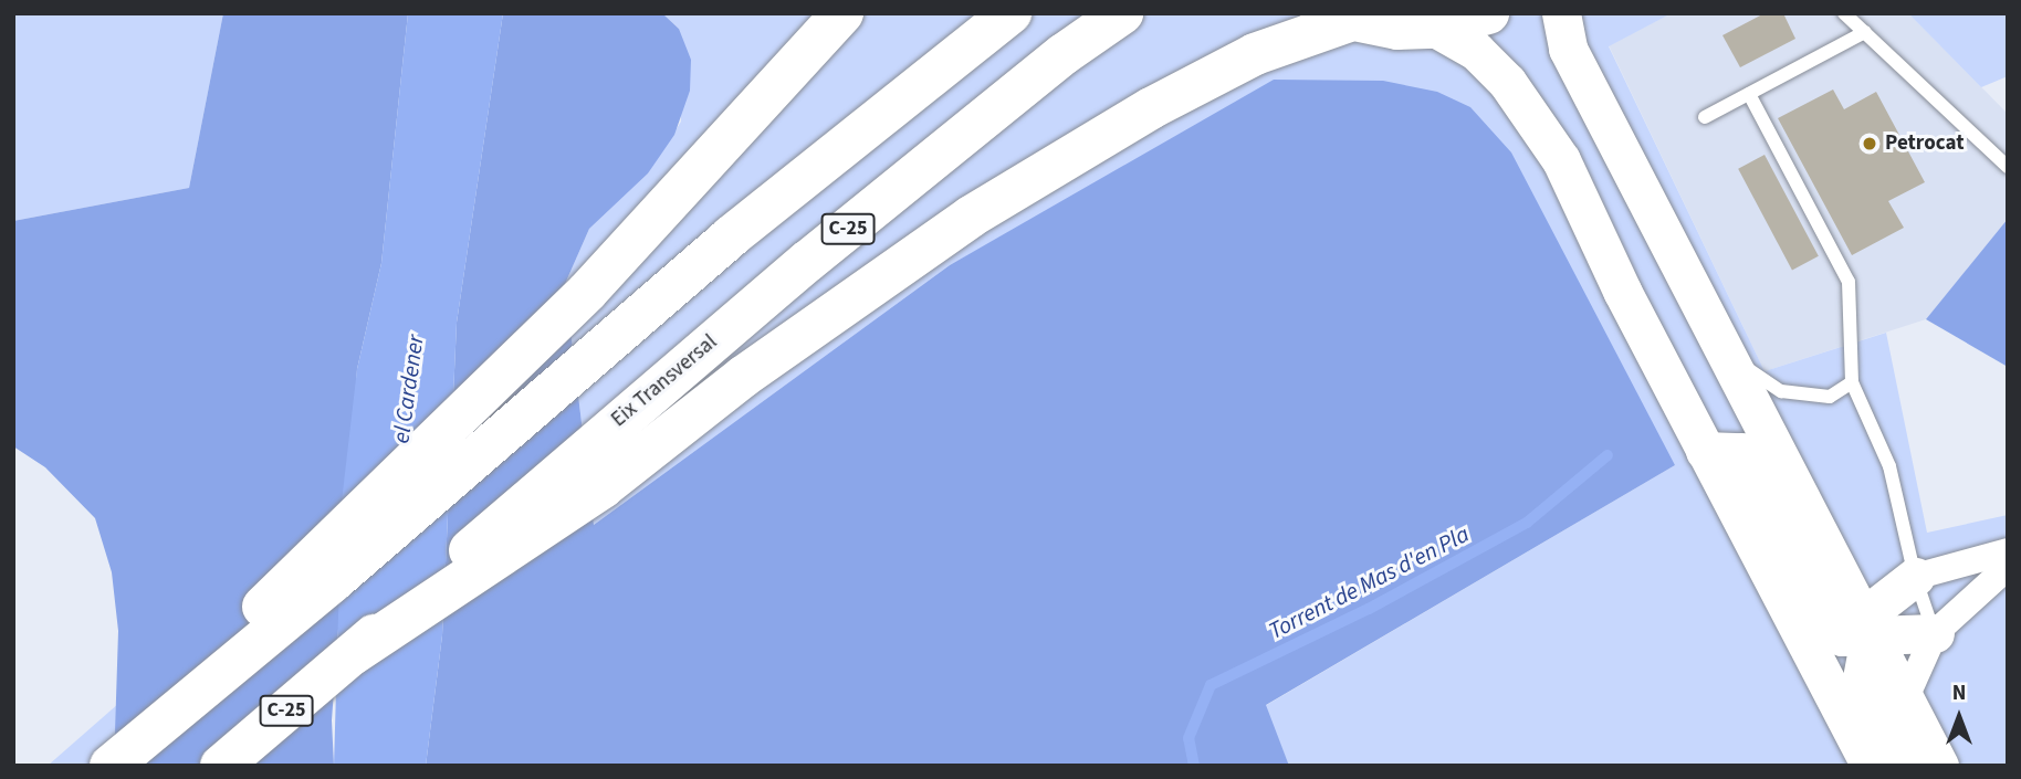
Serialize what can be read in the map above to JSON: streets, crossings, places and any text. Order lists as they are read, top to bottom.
{
  "streets": {
    "main road": ["C-25", "Eix Transversal"]
  },
  "water": ["el Cardener", "Torrent de Mas d'en Pla"],
  "places": ["Petrocat"],
  "north": "top"
}
